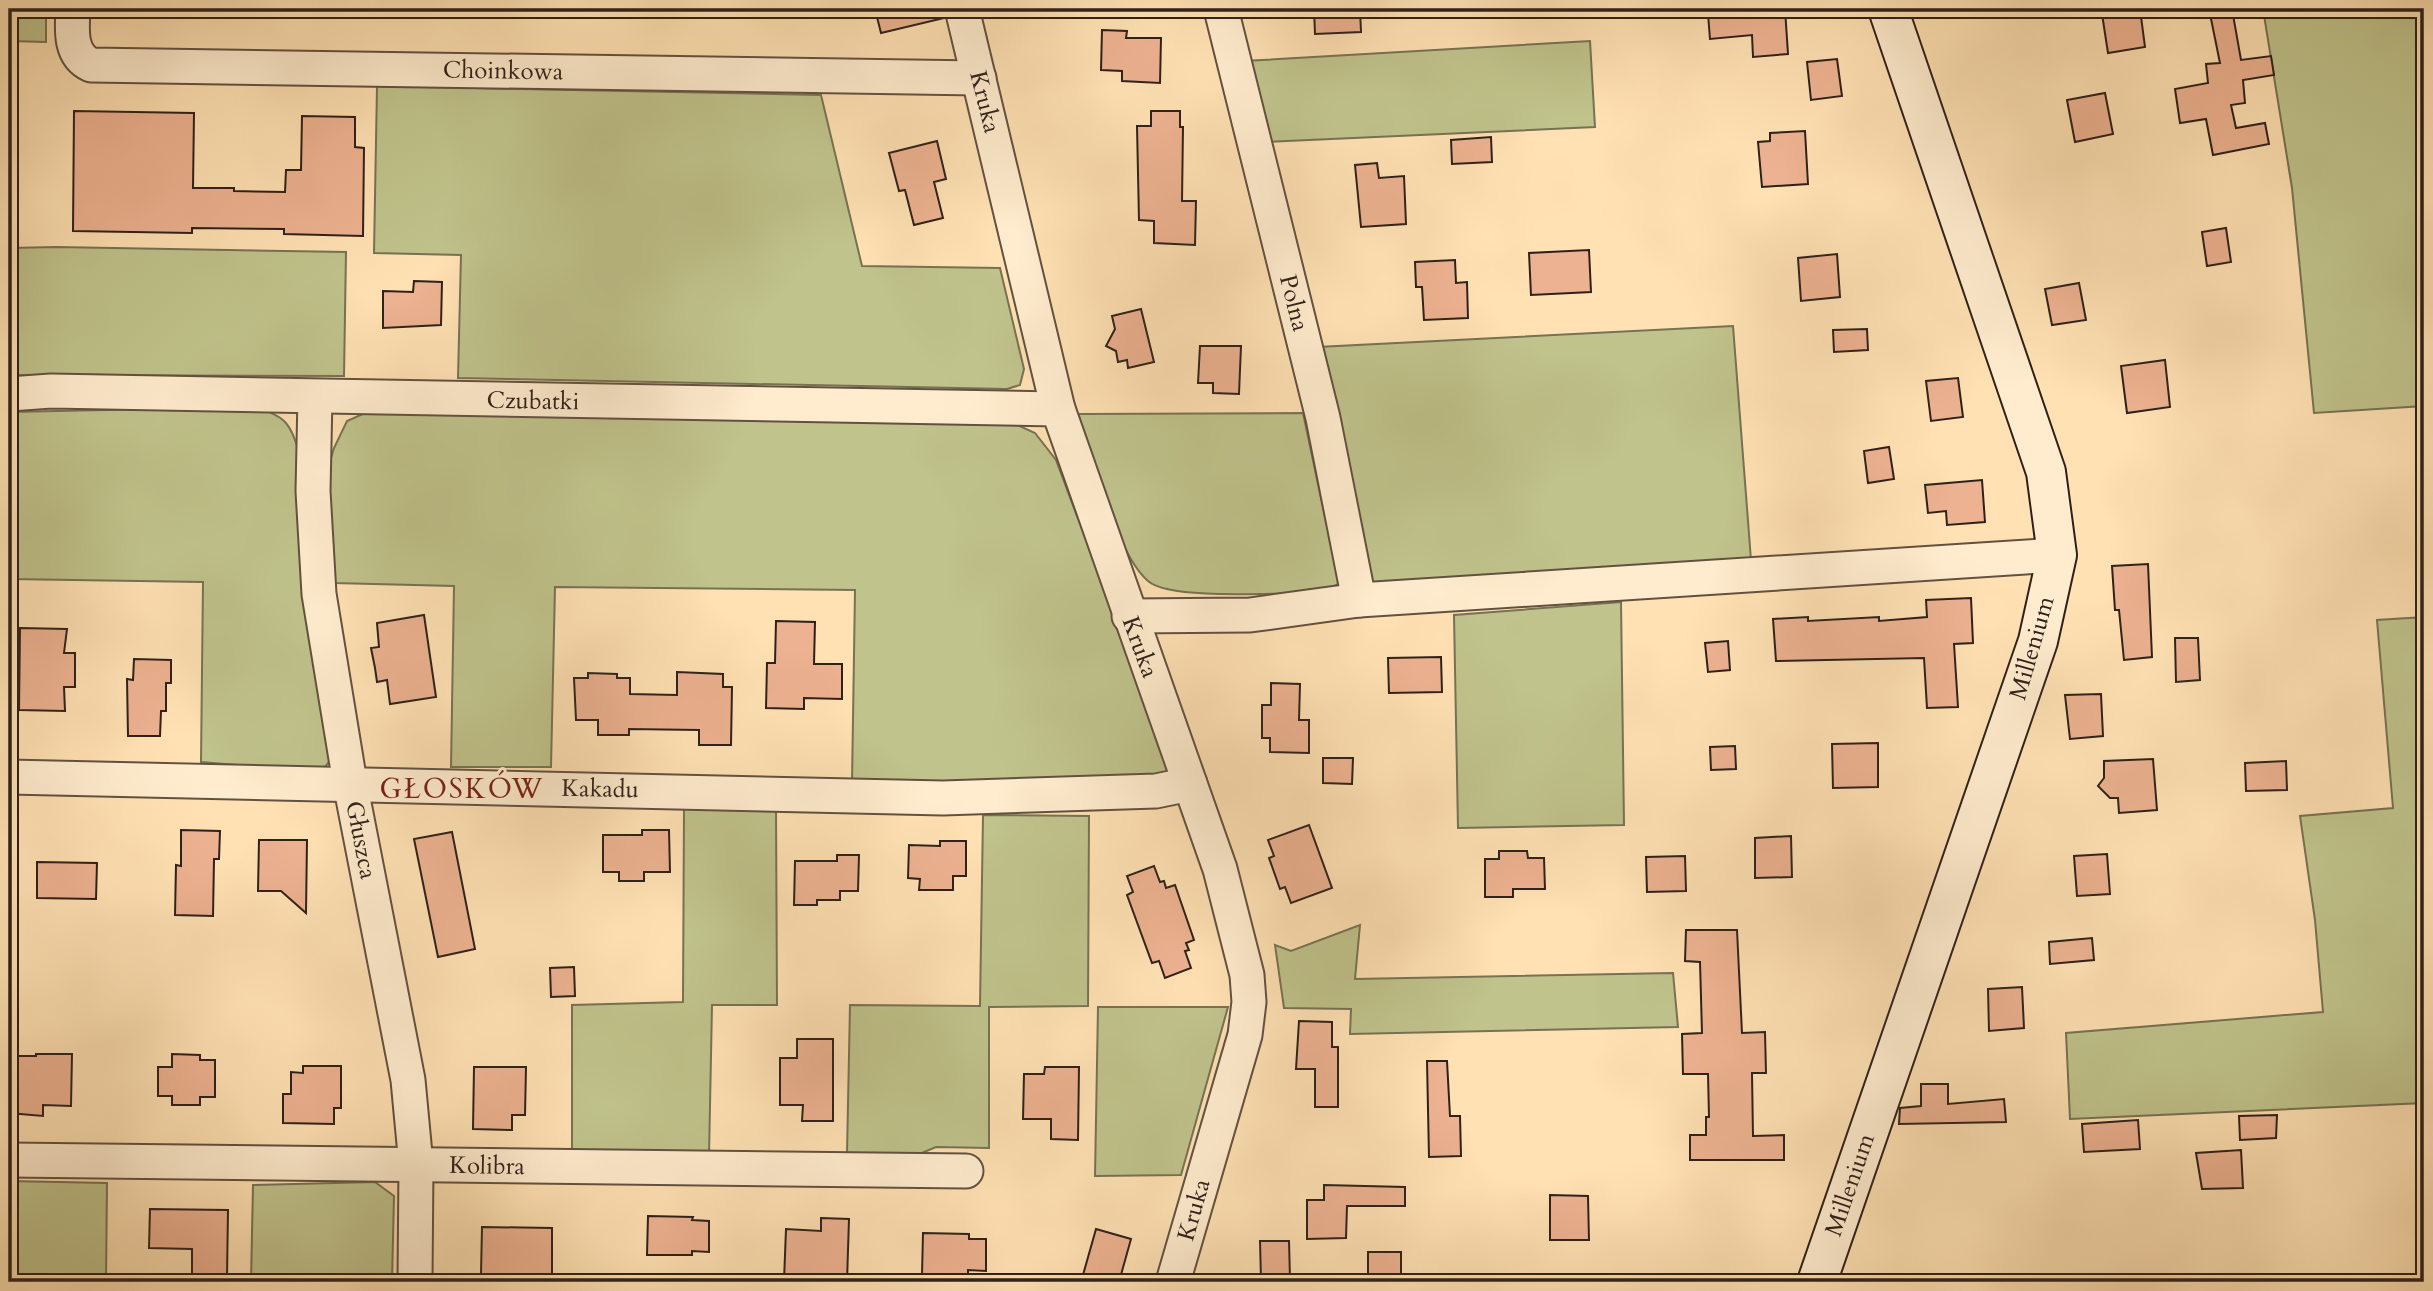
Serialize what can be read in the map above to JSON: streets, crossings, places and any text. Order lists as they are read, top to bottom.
{
  "streets": {
    "street": [
      "Choinkowa",
      "Kruka",
      "Polna",
      "Czubatki",
      "Millenium",
      "Kakadu",
      "Głuszca",
      "Kolibra"
    ]
  },
  "crossings": [
    ["Choinkowa", "Kruka"],
    ["Kruka", "Czubatki"],
    ["Kruka", "Kakadu"],
    ["Czubatki", "Głuszca"],
    ["Kakadu", "Głuszca"],
    ["Głuszca", "Kolibra"]
  ],
  "districts": ["GŁOSKÓW"]
}
